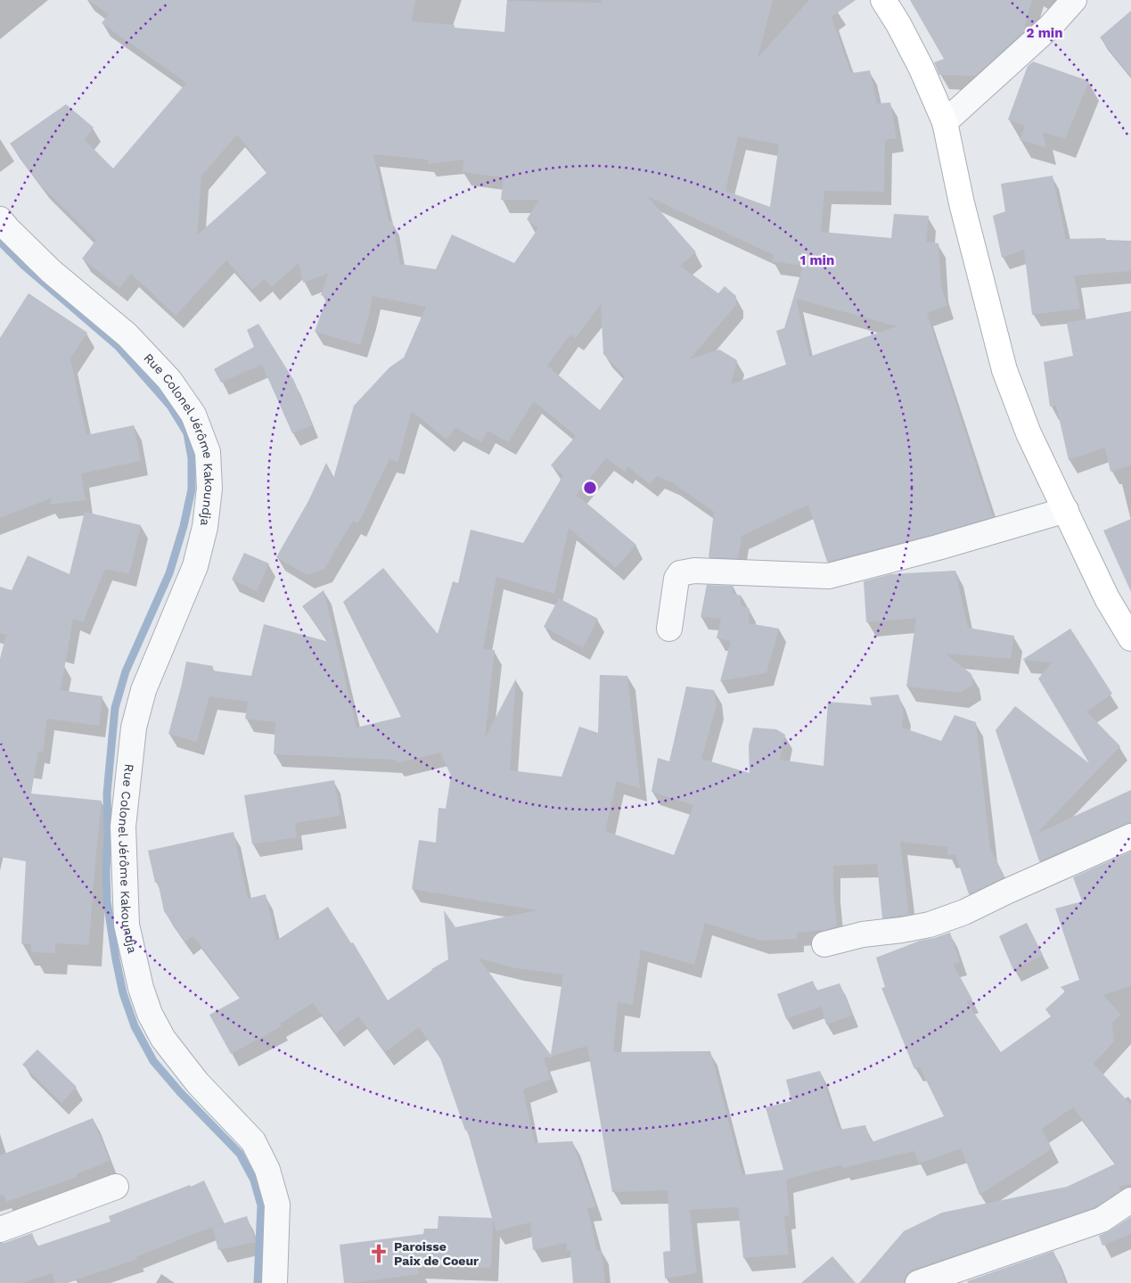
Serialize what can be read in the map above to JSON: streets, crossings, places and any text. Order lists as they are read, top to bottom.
{
  "streets": {
    "street": ["Rue Colonel Jérôme Kakoundja"]
  },
  "places": {
    "church": ["Paroisse Paix de Coeur"]
  },
  "rings": ["2 min", "1 min"]
}
